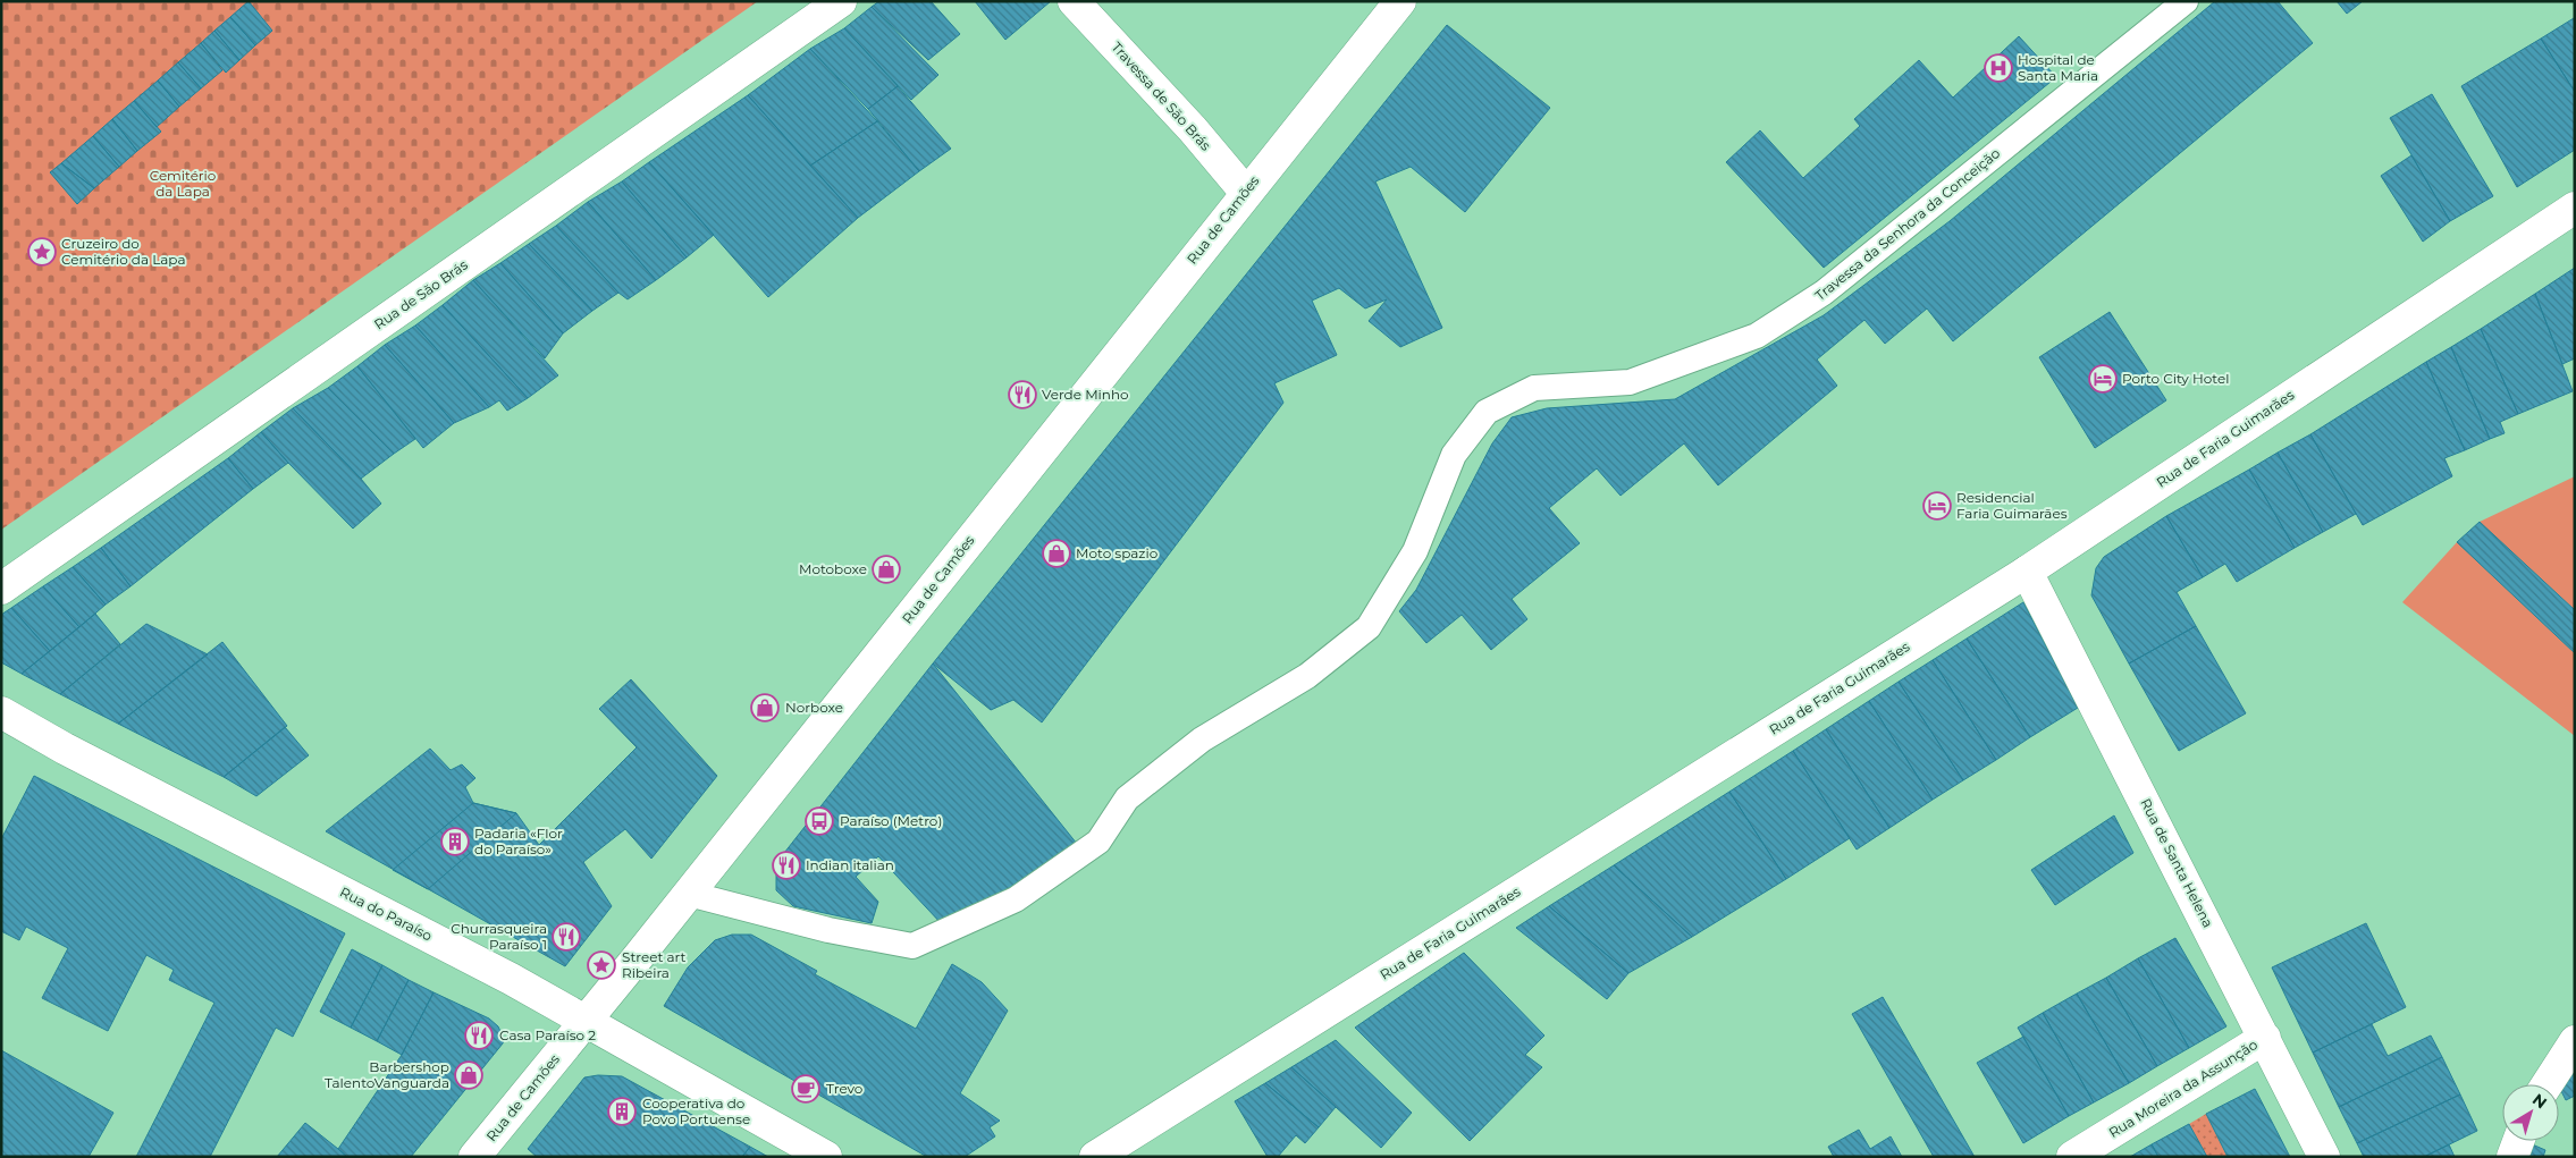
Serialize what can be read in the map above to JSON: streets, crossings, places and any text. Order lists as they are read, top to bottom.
{
  "streets": {
    "main road": [
      "Travessa de São Brás",
      "Rua de Camões",
      "Rua de São Brás",
      "Rua de Faria Guimarães",
      "Rua de Santa Helena",
      "Rua do Paraíso",
      "Rua Moreira da Assunção"
    ],
    "lane": ["Travessa da Senhora da Conceição"]
  },
  "crossings": [
    ["Travessa de São Brás", "Rua de Camões"],
    ["Rua de Camões", "Travessa da Senhora da Conceição"],
    ["Rua de Camões", "Rua do Paraíso"],
    ["Rua de Faria Guimarães", "Rua de Santa Helena"],
    ["Rua de Santa Helena", "Rua Moreira da Assunção"]
  ],
  "parks": ["Cemitério da Lapa"],
  "places": {
    "hospital": ["Hospital de Santa Maria"],
    "place": ["Cruzeiro do Cemitério da Lapa", "Street art Ribeira"],
    "hotel": ["Porto City Hotel", "Residencial Faria Guimarães"],
    "restaurant": [
      "Verde Minho",
      "Indian italian",
      "Churrasqueira Paraíso 1",
      "Casa Paraíso 2"
    ],
    "shop": [
      "Moto spazio",
      "Motoboxe",
      "Norboxe",
      "Barbershop TalentoVanguarda"
    ],
    "bus stop": ["Paraíso (Metro)"],
    "building": ["Padaria «Flor do Paraíso»", "Cooperativa do Povo Portuense"],
    "cafe": ["Trevo"]
  },
  "north": "top right"
}
